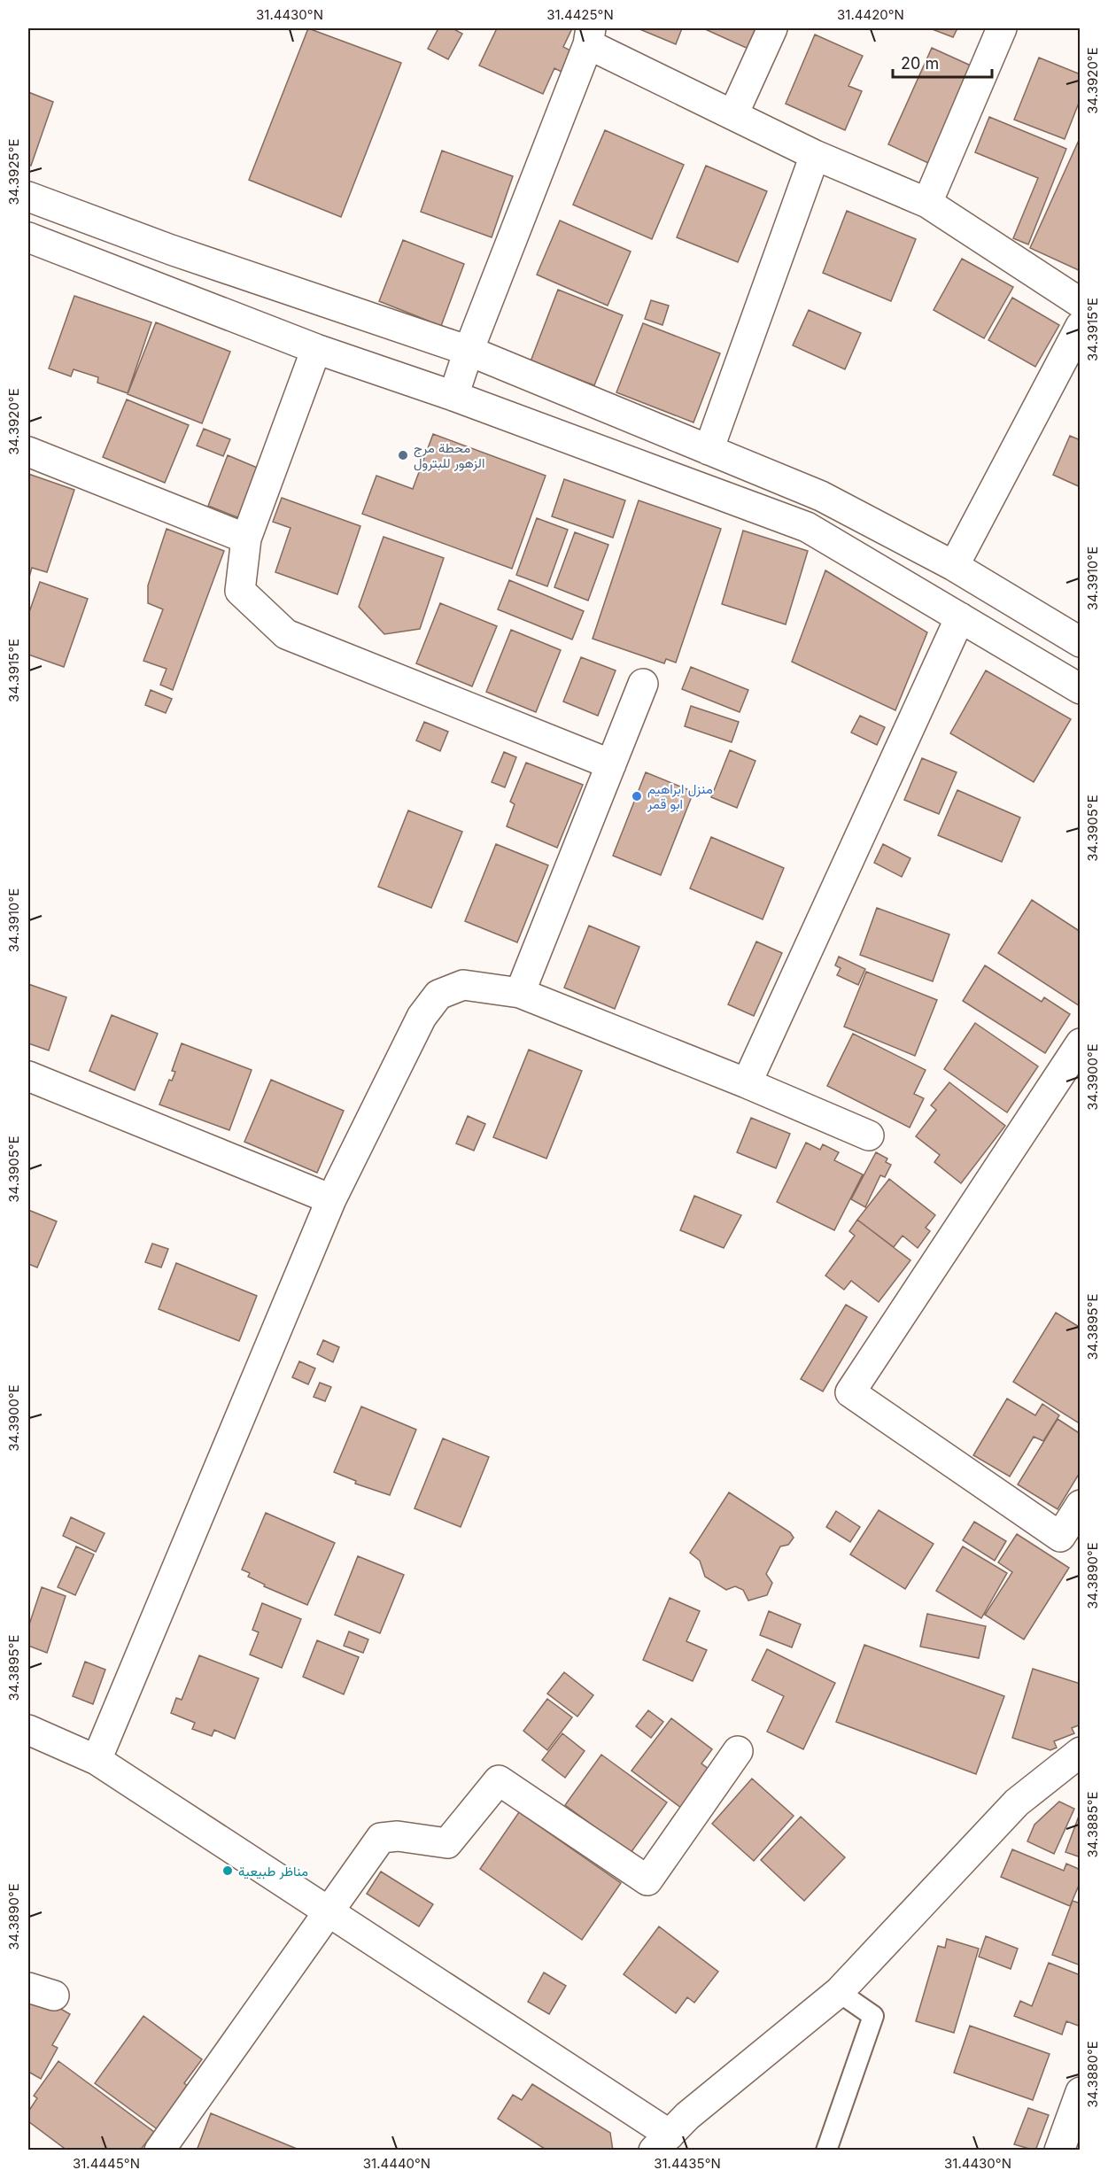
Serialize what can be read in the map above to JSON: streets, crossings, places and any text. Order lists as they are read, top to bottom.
{
  "places": ["محطة مرج الزهور للبترول", "منزل ابراهيم ابو قمر", "مناظر طبيعية"],
  "scale_bar": "20 m",
  "coordinates": [
    "31.4430°N",
    "31.4425°N",
    "31.4420°N",
    "34.3920°E",
    "34.3925°E",
    "34.3915°E",
    "34.3910°E",
    "34.3905°E",
    "34.3900°E",
    "34.3895°E",
    "34.3890°E",
    "34.3885°E",
    "34.3880°E",
    "31.4445°N",
    "31.4440°N",
    "31.4435°N"
  ]
}
